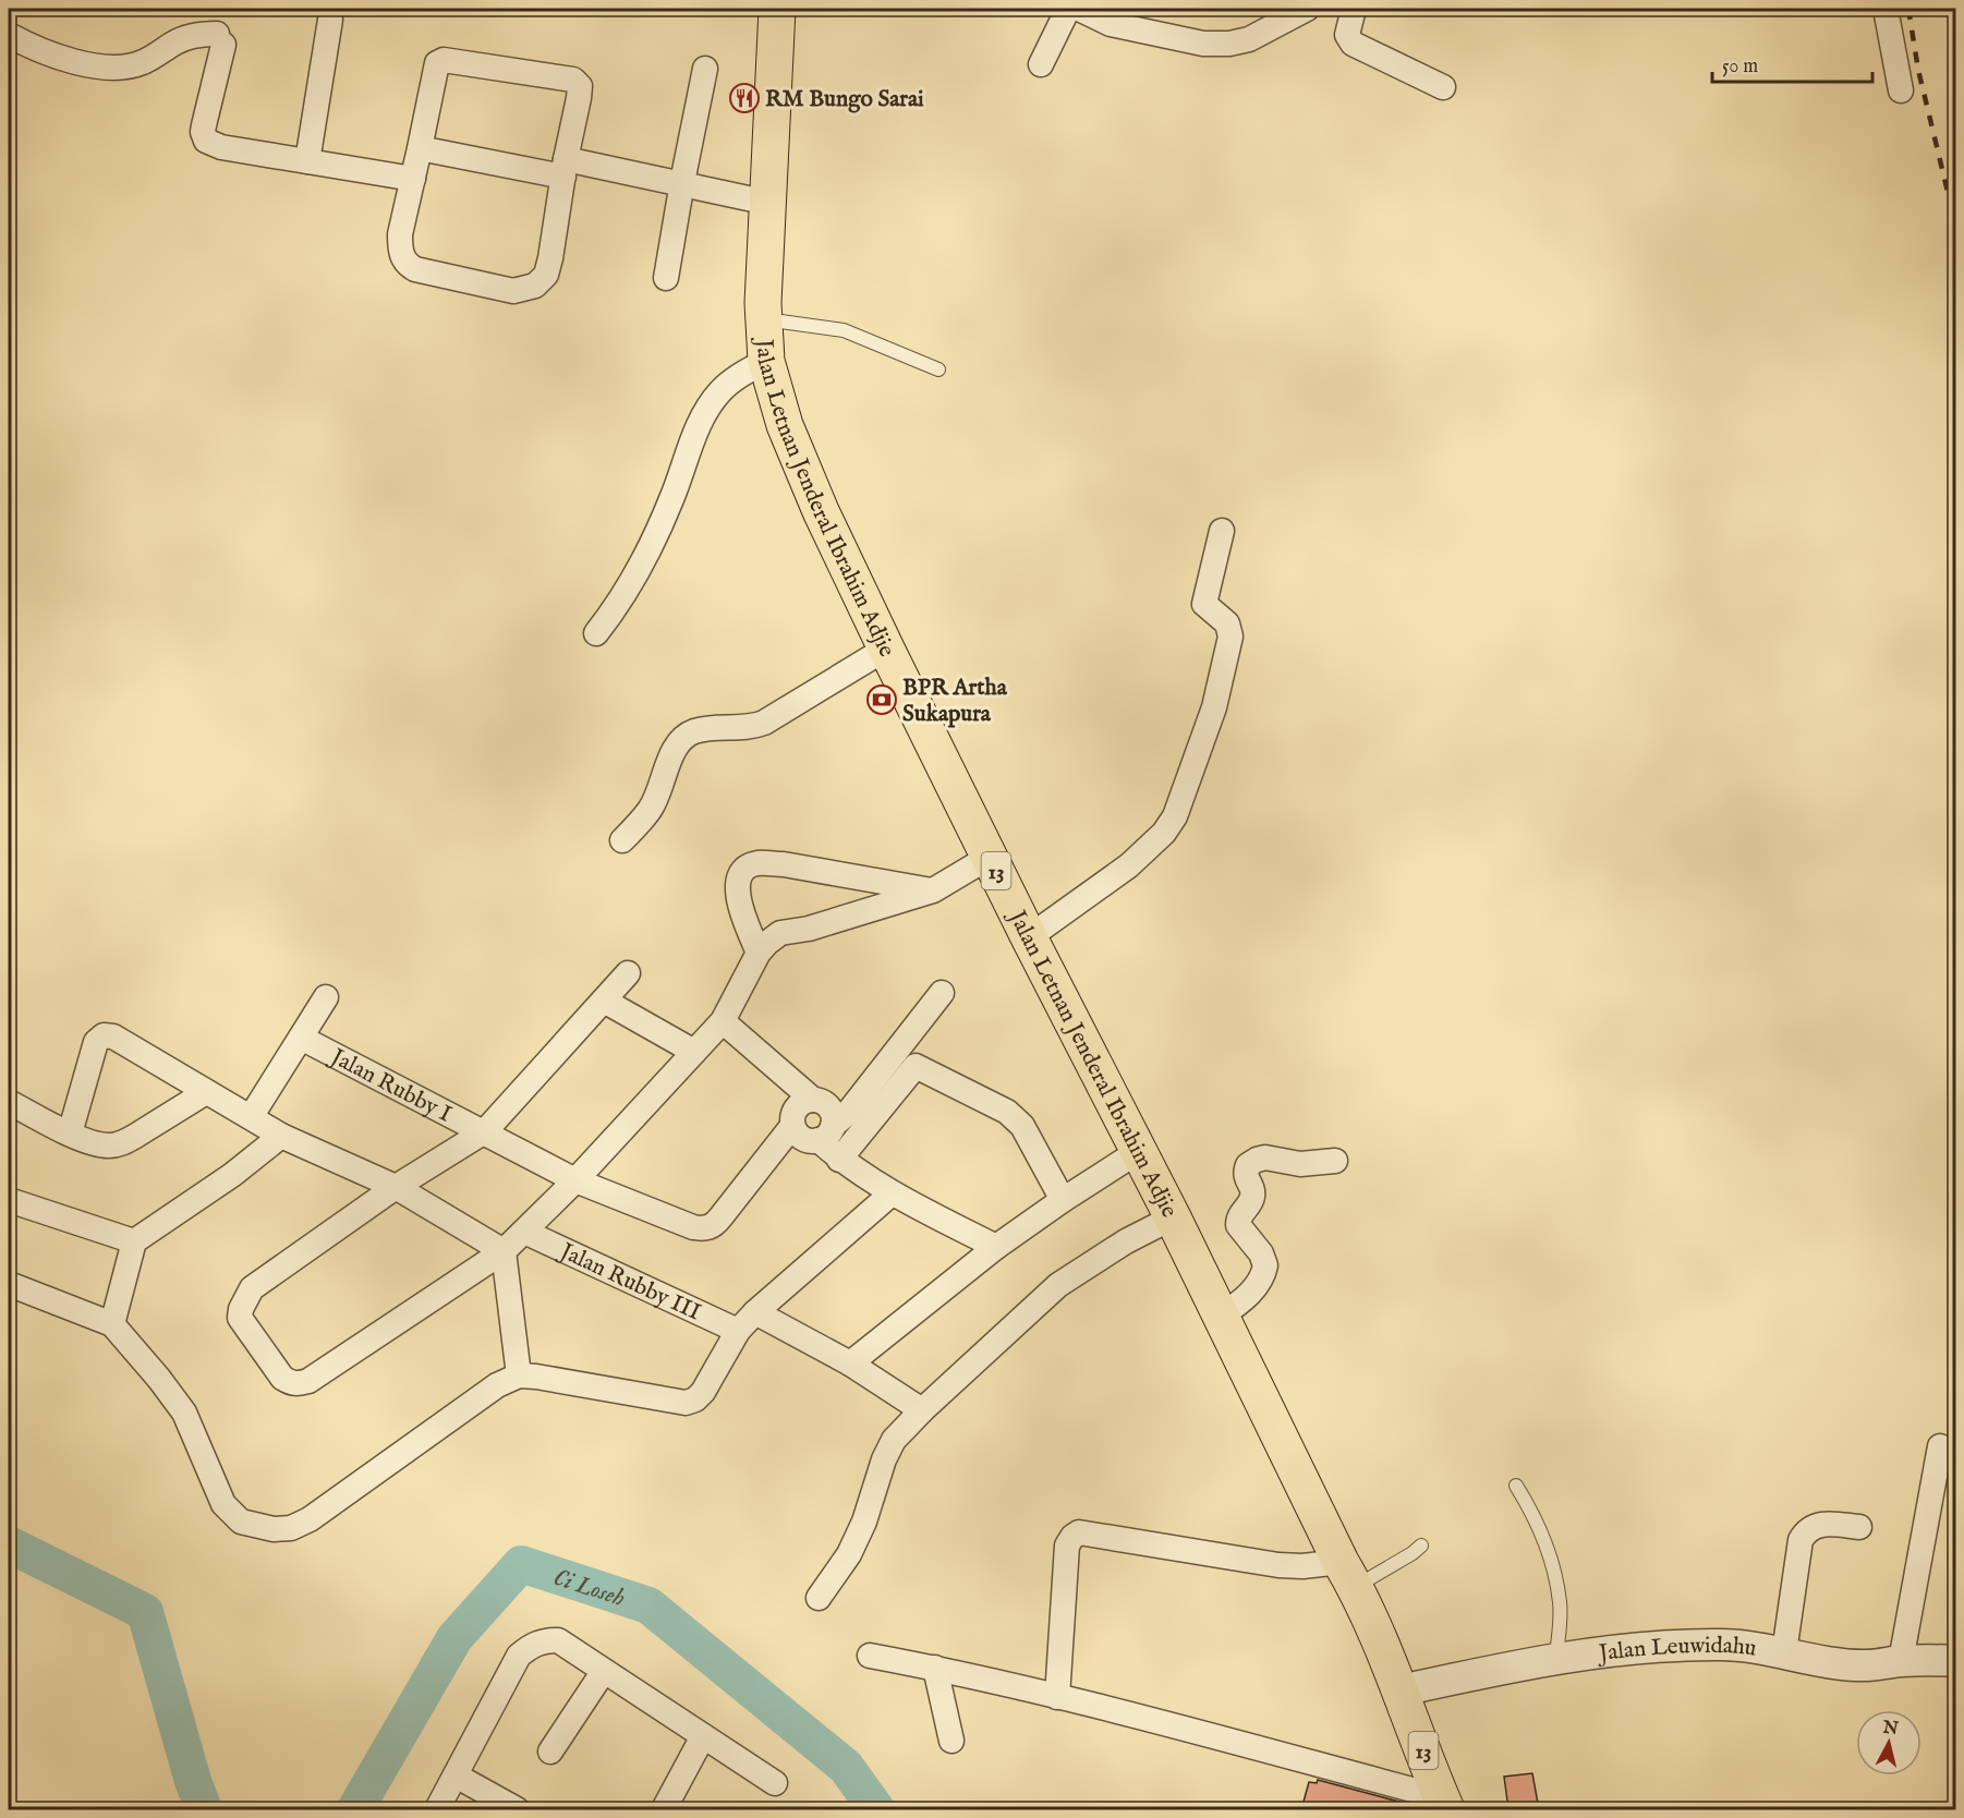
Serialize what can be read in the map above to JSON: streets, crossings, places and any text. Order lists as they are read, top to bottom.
{
  "streets": {
    "highway": ["Jalan Letnan Jenderal Ibrahim Adjie", "13"],
    "street": ["Jalan Rubby I", "Jalan Rubby III", "Jalan Leuwidahu"]
  },
  "crossings": [
    ["Jalan Letnan Jenderal Ibrahim Adjie", "13"],
    ["Jalan Letnan Jenderal Ibrahim Adjie", "Jalan Leuwidahu"],
    ["13", "Jalan Leuwidahu"]
  ],
  "water": ["Ci Loseh"],
  "places": {
    "restaurant": ["RM Bungo Sarai"],
    "bank": ["BPR Artha Sukapura"]
  },
  "scale_bar": "50 m",
  "north": "top"
}
